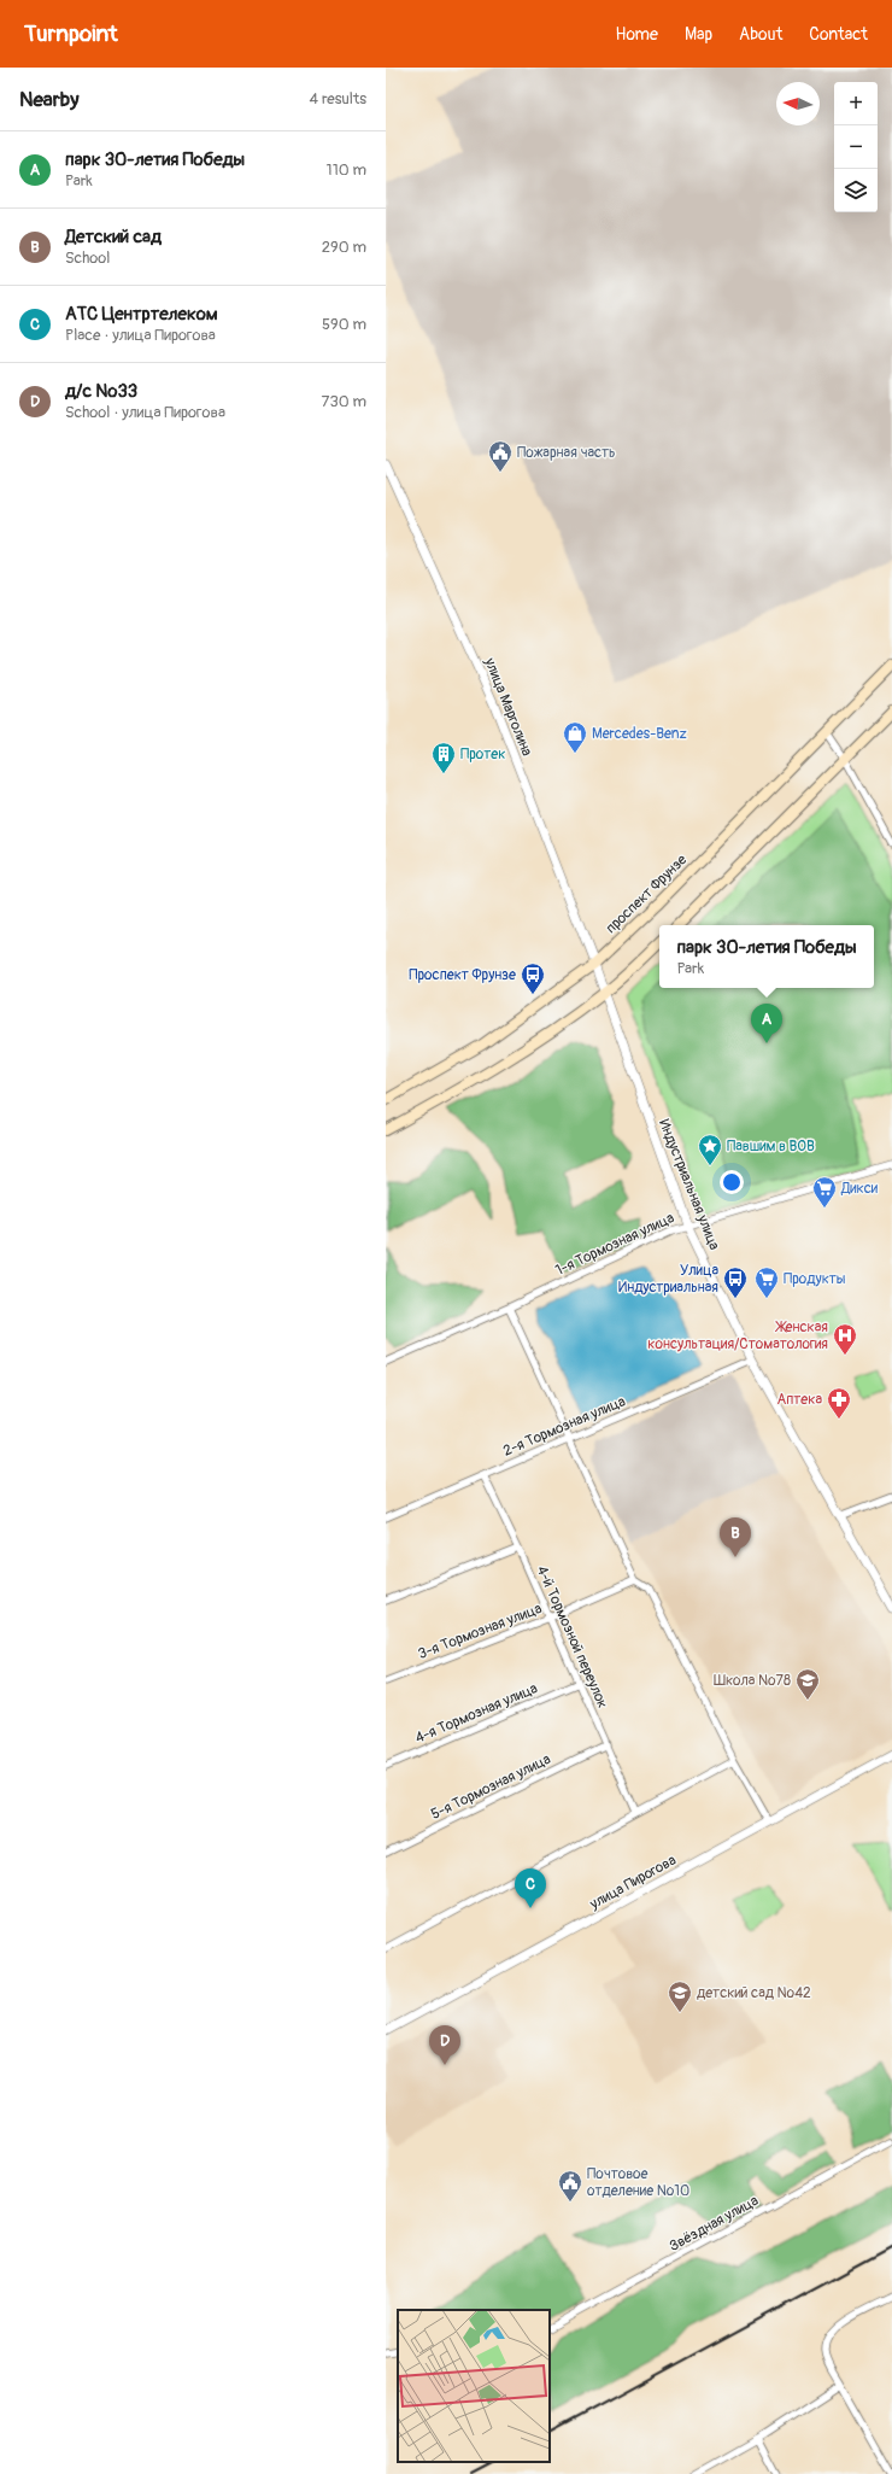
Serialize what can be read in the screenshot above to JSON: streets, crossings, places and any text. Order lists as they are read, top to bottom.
{
  "streets": {
    "main road": ["проспект Фрунзе"],
    "street": [
      "улица Марголина",
      "Индустриальная улица",
      "1-я Тормозная улица",
      "2-я Тормозная улица",
      "3-я Тормозная улица",
      "4-й Тормозной переулок",
      "4-я Тормозная улица",
      "5-я Тормозная улица",
      "улица Пирогова",
      "Звёздная улица"
    ]
  },
  "crossings": [
    ["улица Марголина", "проспект Фрунзе"],
    ["улица Марголина", "Индустриальная улица"],
    ["проспект Фрунзе", "Индустриальная улица"],
    ["Индустриальная улица", "1-я Тормозная улица"],
    ["Индустриальная улица", "2-я Тормозная улица"],
    ["2-я Тормозная улица", "4-й Тормозной переулок"],
    ["3-я Тормозная улица", "4-й Тормозной переулок"],
    ["4-й Тормозной переулок", "4-я Тормозная улица"],
    ["4-й Тормозной переулок", "5-я Тормозная улица"]
  ],
  "places": {
    "public building": ["Пожарная часть", "Почтовое отделение №10"],
    "shop": ["Mercedes-Benz"],
    "building": ["Протек"],
    "bus stop": ["Проспект Фрунзе", "Улица Индустриальная"],
    "place": ["Павшим в ВОВ"],
    "supermarket": ["Дикси", "Продукты"],
    "hospital": ["Женская консультация/Стоматология"],
    "pharmacy": ["Аптека"],
    "school or university": ["Школа №78", "детский сад №42"]
  },
  "north": "left",
  "page": {
    "header": "Turnpoint",
    "nav": [
      "Home",
      "Map",
      "About",
      "Contact"
    ],
    "heading": ["Nearby", "4 results"],
    "map_buttons": ["+", "−"],
    "list": [
      {
        "mark": "A",
        "name": "парк 30-летия Победы",
        "note": "Park",
        "value": "110 m"
      },
      {
        "mark": "B",
        "name": "Детский сад",
        "note": "School",
        "value": "290 m"
      },
      {
        "mark": "C",
        "name": "АТС Центртелеком",
        "note": "Place · улица Пирогова",
        "value": "590 m"
      },
      {
        "mark": "D",
        "name": "д/с №33",
        "note": "School · улица Пирогова",
        "value": "730 m"
      }
    ],
    "popup": ["парк 30-летия Победы", "Park"],
    "pins": [
      "A",
      "B",
      "C",
      "D"
    ]
  }
}
